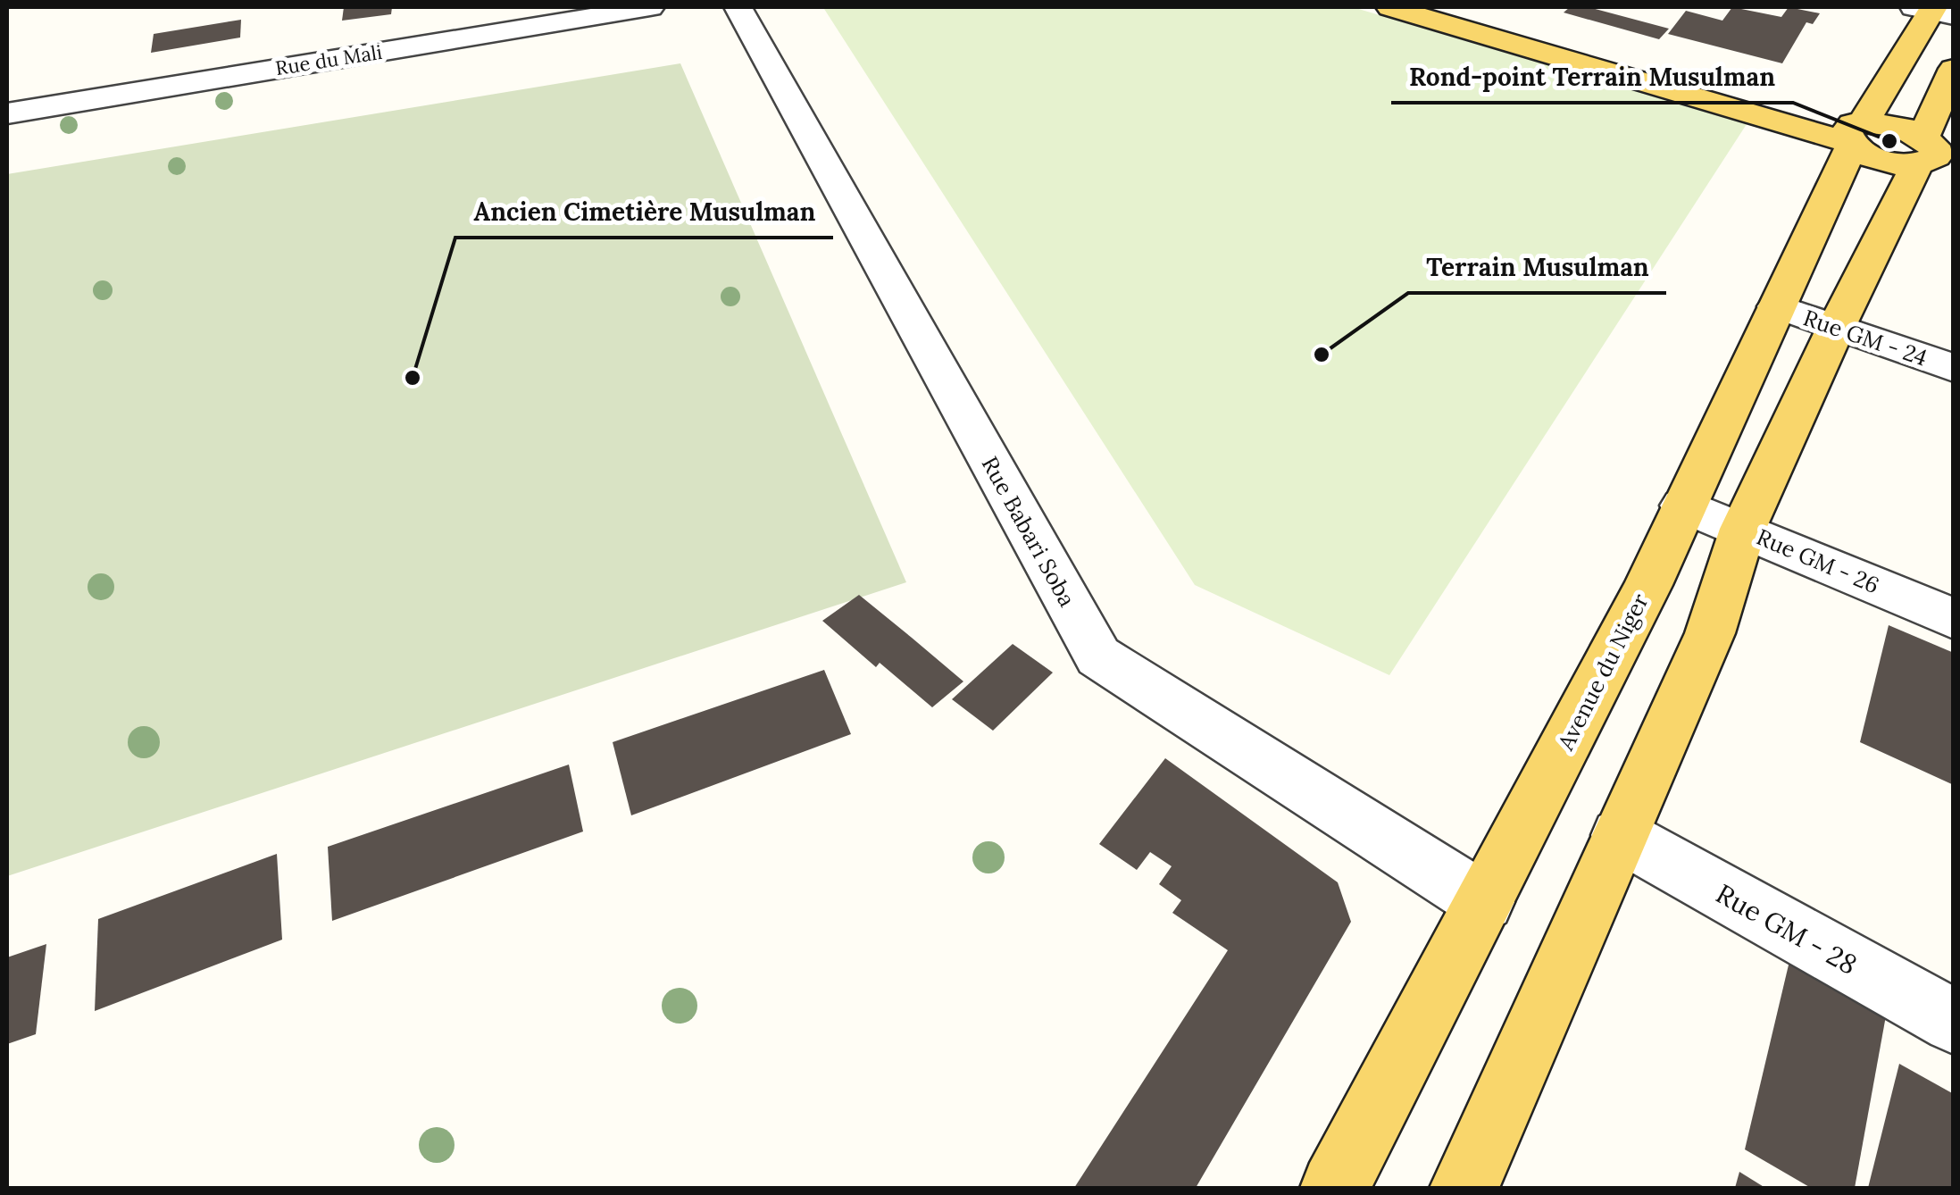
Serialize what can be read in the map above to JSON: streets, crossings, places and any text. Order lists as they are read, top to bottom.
{
  "streets": {
    "main road": ["Avenue du Niger"],
    "street": [
      "Rue du Mali",
      "Rue GM - 24",
      "Rue Babari Soba",
      "Rue GM - 26",
      "Rue GM - 28"
    ]
  },
  "crossings": [
    ["Rue GM - 24", "Avenue du Niger"],
    ["Rue Babari Soba", "Avenue du Niger"],
    ["Rue GM - 26", "Avenue du Niger"]
  ],
  "places": ["Rond-point Terrain Musulman", "Terrain Musulman", "Ancien Cimetière Musulman"]
}
